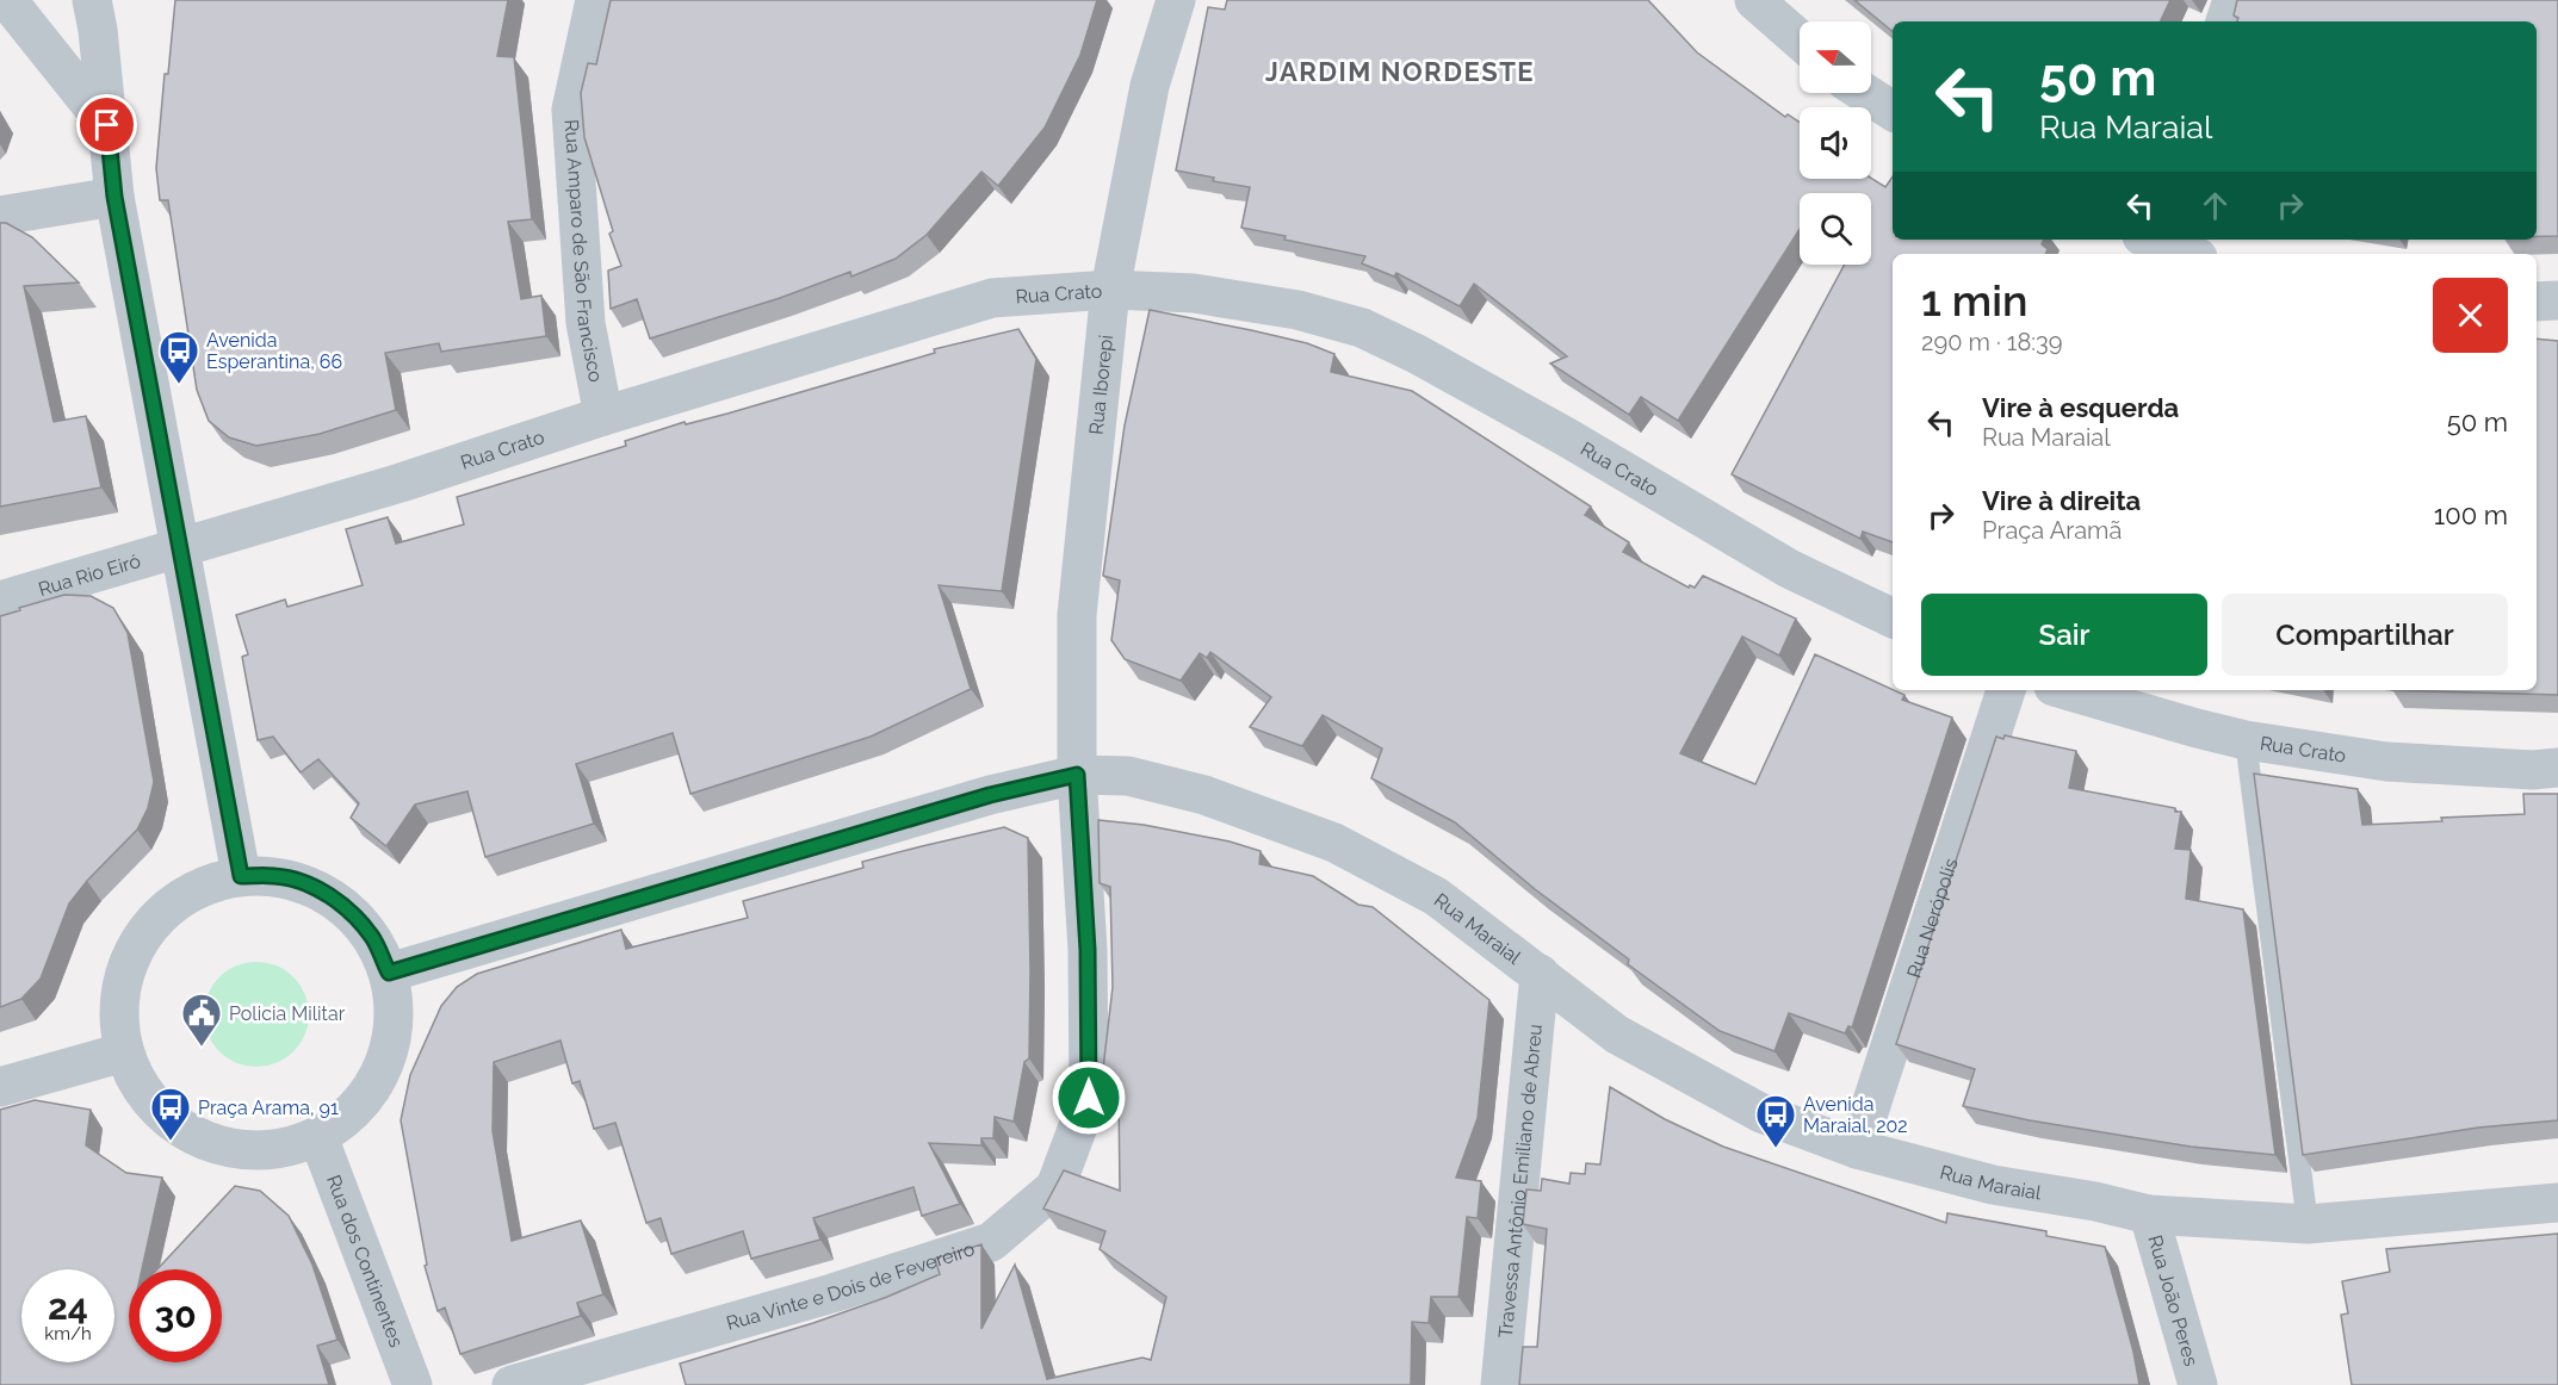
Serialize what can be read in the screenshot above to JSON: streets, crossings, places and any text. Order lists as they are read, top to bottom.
{
  "streets": {
    "street": [
      "Rua Amparo de São Francisco",
      "Rua Crato",
      "Rua Iborepi",
      "Rua Rio Eiró",
      "Rua Nerópolis",
      "Rua Maraial",
      "Travessa Antônio Emiliano de Abreu",
      "Rua dos Continentes",
      "Rua Vinte e Dois de Fevereiro",
      "Rua João Peres"
    ]
  },
  "crossings": [
    ["Rua Amparo de São Francisco", "Rua Crato"],
    ["Rua Crato", "Rua Iborepi"],
    ["Rua Crato", "Rua Rio Eiró"],
    ["Rua Iborepi", "Rua Maraial"],
    ["Rua Iborepi", "Rua Vinte e Dois de Fevereiro"],
    ["Rua Nerópolis", "Rua Maraial"],
    ["Rua Maraial", "Travessa Antônio Emiliano de Abreu"],
    ["Rua Maraial", "Rua Vinte e Dois de Fevereiro"],
    ["Rua Maraial", "Rua João Peres"]
  ],
  "districts": ["JARDIM NORDESTE"],
  "places": {
    "bus stop": ["Avenida Esperantina, 66", "Praça Arama, 91", "Avenida Maraial, 202"],
    "public building": ["Policia Militar"]
  },
  "north": "left",
  "page": {
    "turn": ["50 m", "Rua Maraial"],
    "heading": ["1 min", "290 m · 18:39"],
    "list": [
      {
        "name": "Vire à esquerda",
        "note": "Rua Maraial",
        "value": "50 m"
      },
      {
        "name": "Vire à direita",
        "note": "Praça Aramã",
        "value": "100 m"
      }
    ],
    "buttons": ["Sair", "Compartilhar"],
    "speed": "24 km/h",
    "limit": "30"
  }
}
